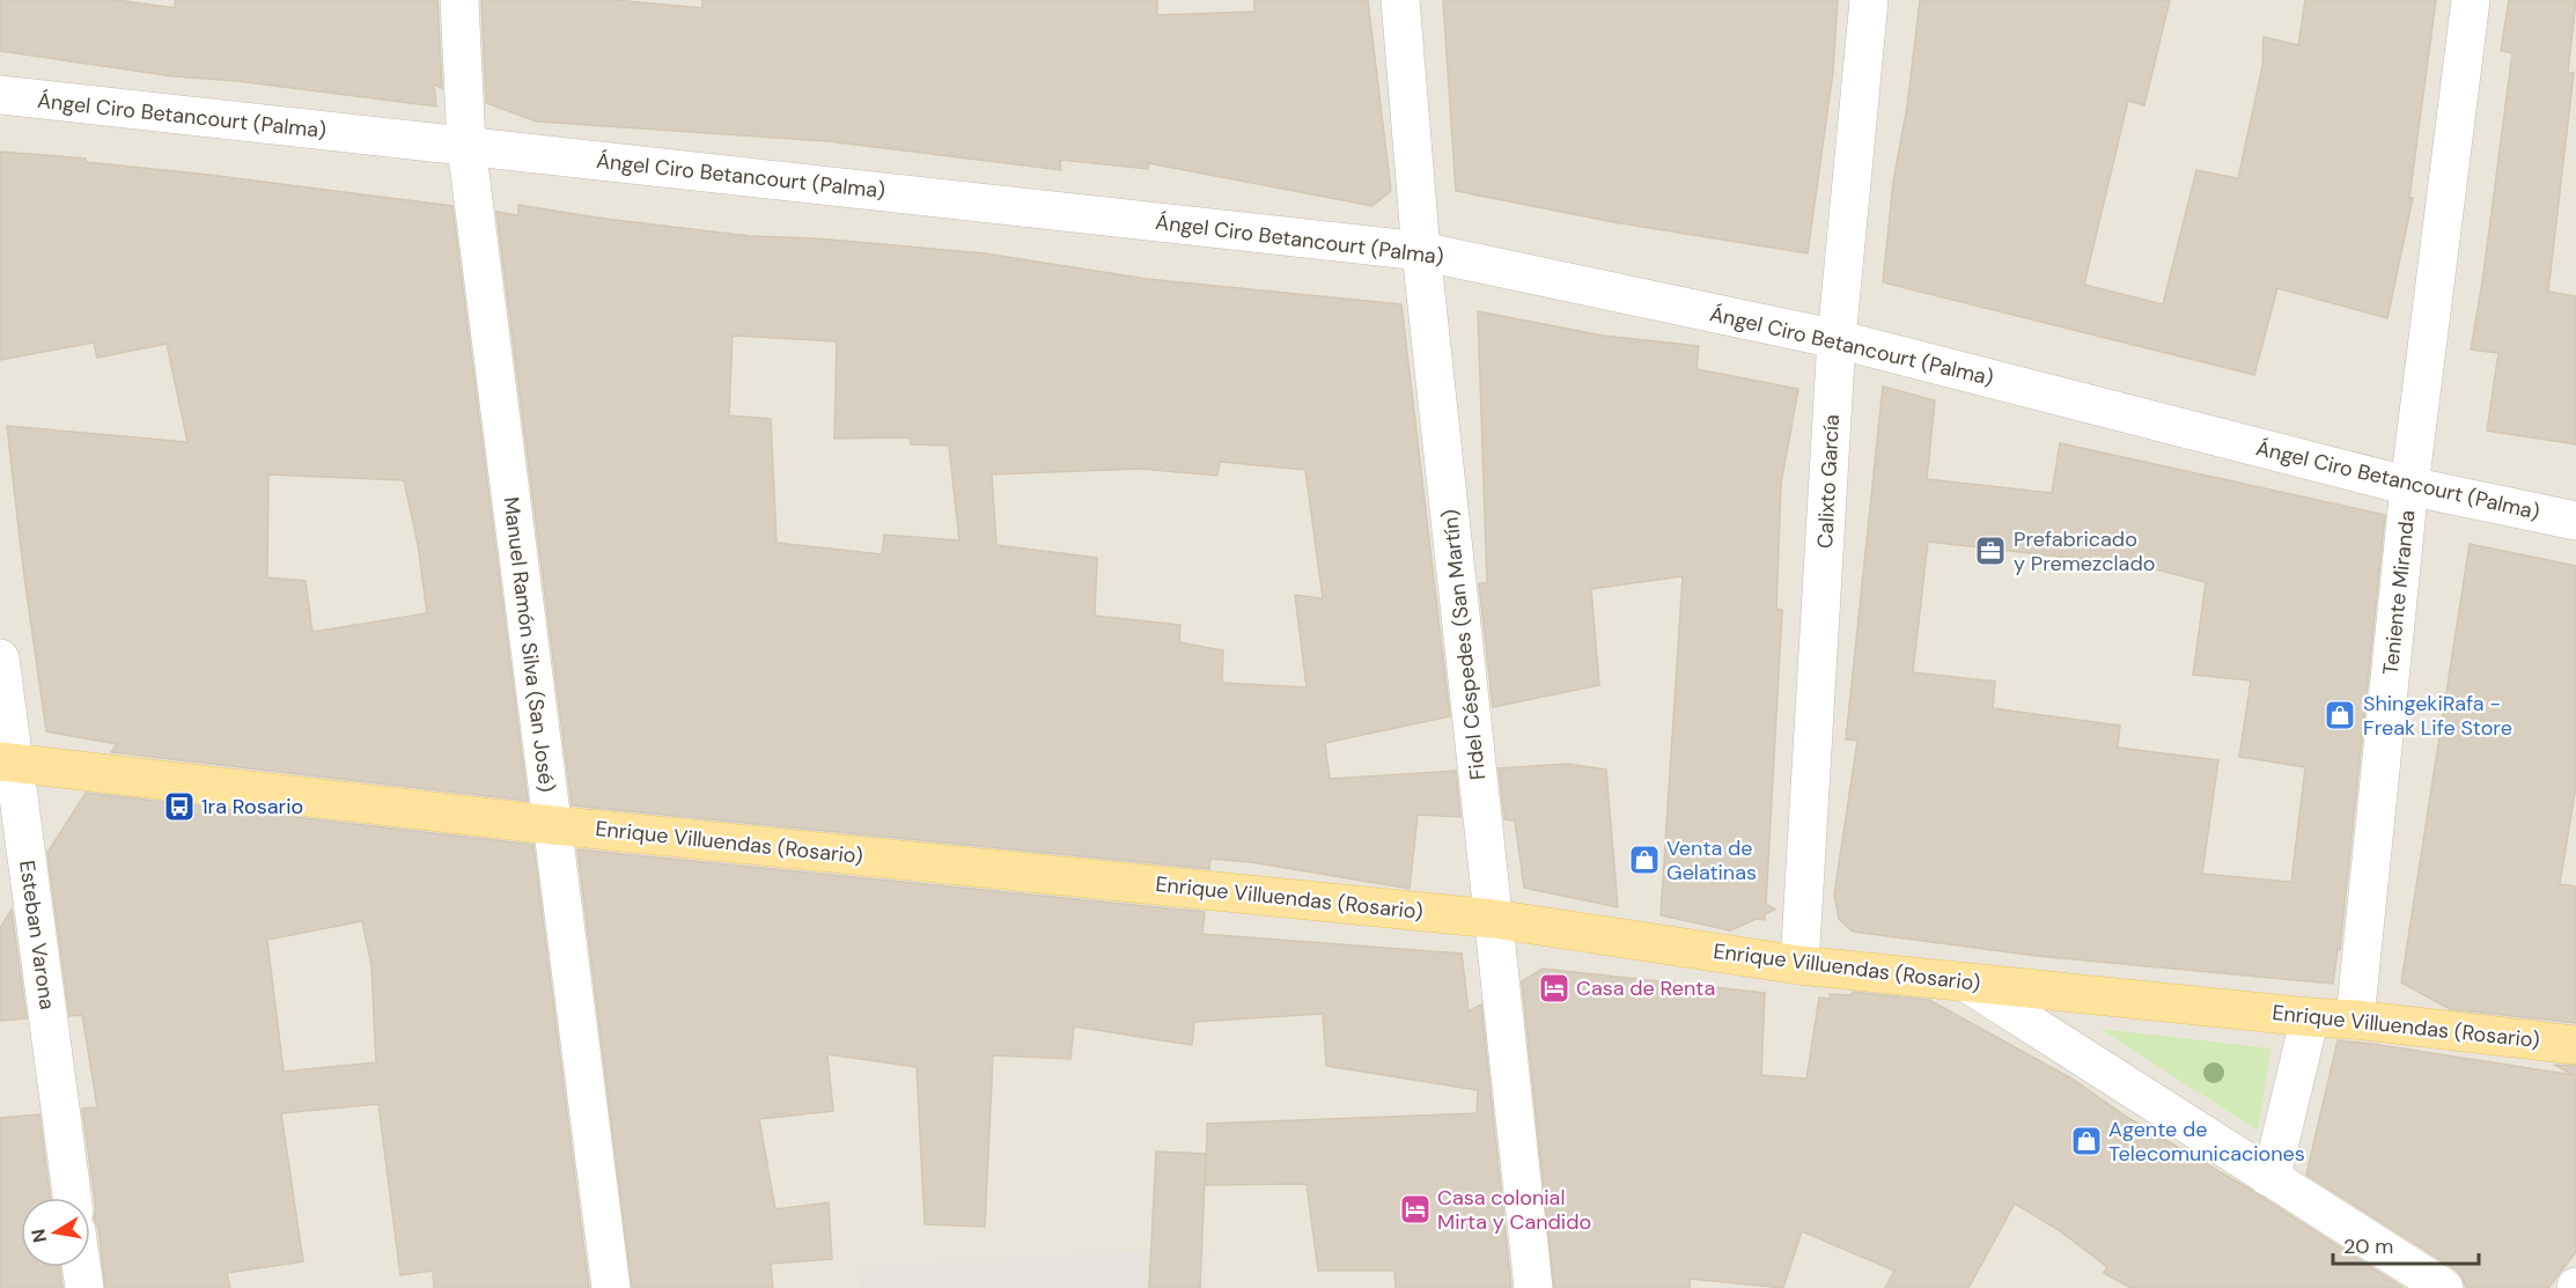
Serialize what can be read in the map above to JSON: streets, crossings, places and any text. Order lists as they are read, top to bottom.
{
  "streets": {
    "main road": ["Enrique Villuendas (Rosario)"],
    "street": [
      "Ángel Ciro Betancourt (Palma)",
      "Calixto García",
      "Teniente Miranda",
      "Manuel Ramón Silva (San José)",
      "Fidel Céspedes (San Martín)",
      "Esteban Varona"
    ]
  },
  "crossings": [
    ["Ángel Ciro Betancourt (Palma)", "Calixto García"],
    ["Ángel Ciro Betancourt (Palma)", "Teniente Miranda"],
    ["Ángel Ciro Betancourt (Palma)", "Manuel Ramón Silva (San José)"],
    ["Ángel Ciro Betancourt (Palma)", "Fidel Céspedes (San Martín)"],
    ["Calixto García", "Enrique Villuendas (Rosario)"],
    ["Teniente Miranda", "Enrique Villuendas (Rosario)"],
    ["Manuel Ramón Silva (San José)", "Enrique Villuendas (Rosario)"],
    ["Fidel Céspedes (San Martín)", "Enrique Villuendas (Rosario)"],
    ["Enrique Villuendas (Rosario)", "Esteban Varona"]
  ],
  "places": {
    "office": ["Prefabricado y Premezclado"],
    "shop": ["ShingekiRafa - Freak Life Store", "Venta de Gelatinas", "Agente de Telecomunicaciones"],
    "bus stop": ["1ra Rosario"],
    "hotel": ["Casa de Renta", "Casa colonial Mirta y Candido"]
  },
  "scale_bar": "20 m",
  "north": "left"
}
